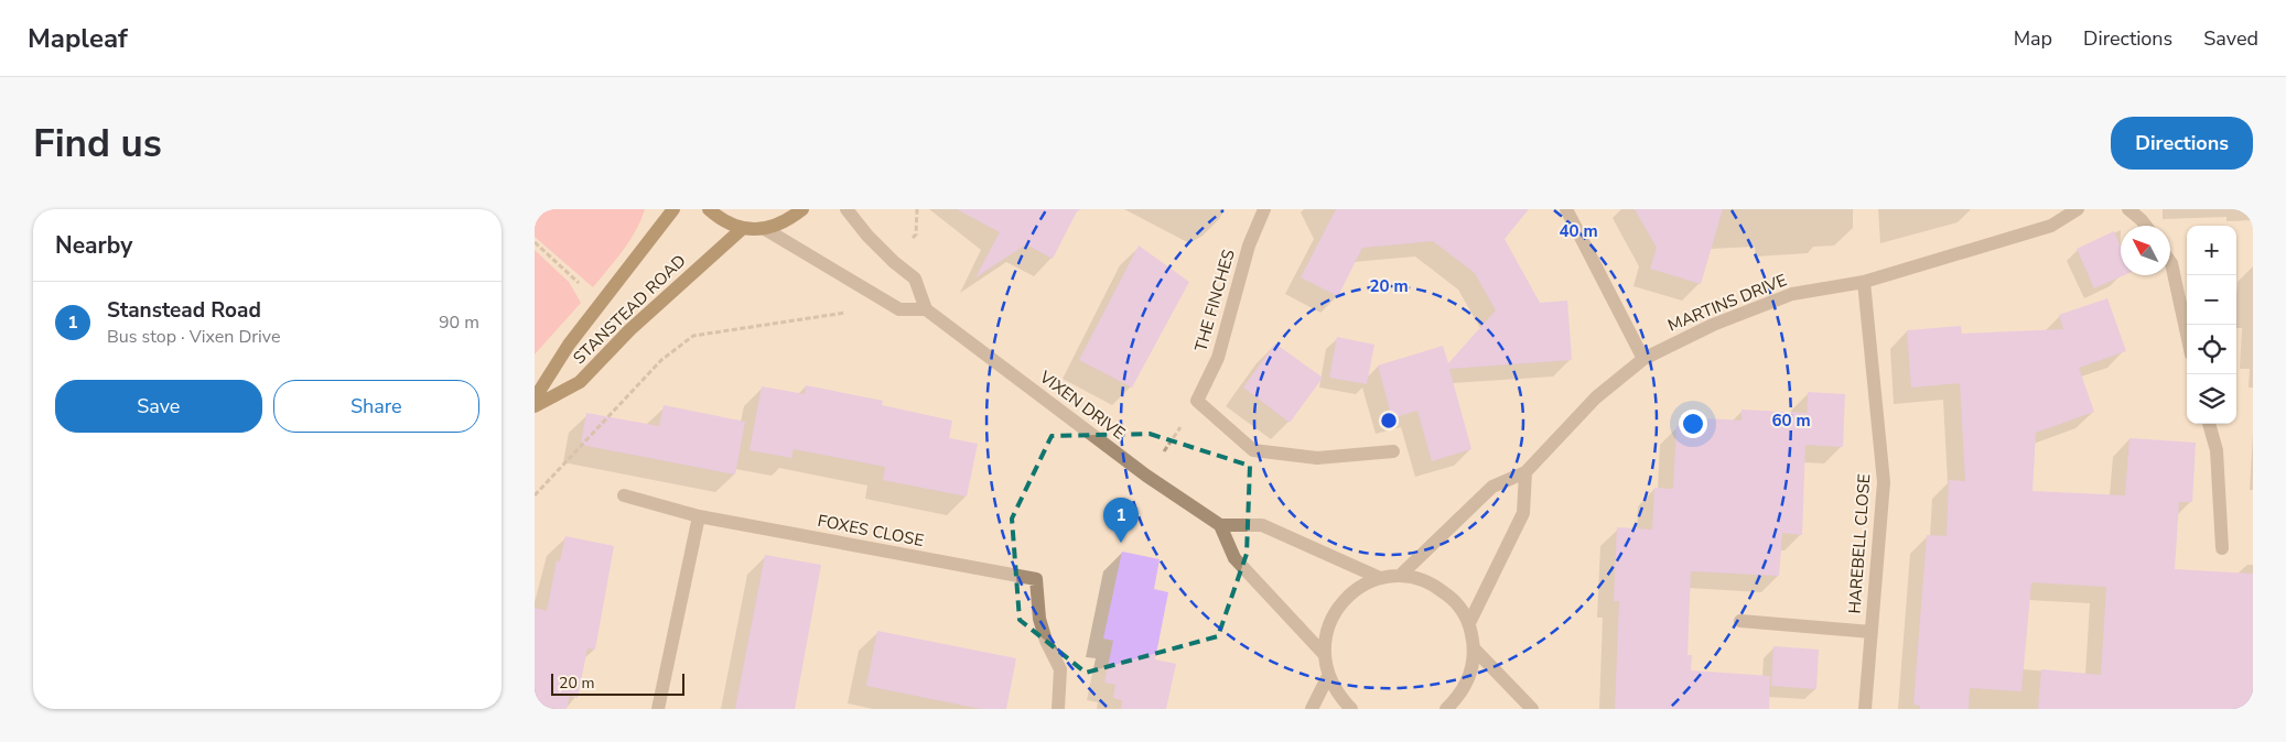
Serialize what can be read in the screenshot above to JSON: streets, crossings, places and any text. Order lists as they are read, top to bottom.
{
  "streets": {
    "main road": ["STANSTEAD ROAD"],
    "street": [
      "THE FINCHES",
      "MARTINS DRIVE",
      "VIXEN DRIVE",
      "FOXES CLOSE",
      "HAREBELL CLOSE"
    ]
  },
  "crossings": [
    ["MARTINS DRIVE", "HAREBELL CLOSE"]
  ],
  "scale_bar": "20 m",
  "north": "top left",
  "page": {
    "header": "Mapleaf",
    "nav": ["Map", "Directions", "Saved"],
    "buttons": [
      "Directions",
      ["Save", "Share"]
    ],
    "title": "Find us",
    "heading": "Nearby",
    "map_buttons": ["+", "−"],
    "list": [
      {
        "mark": "1",
        "name": "Stanstead Road",
        "note": "Bus stop · Vixen Drive",
        "value": "90 m"
      }
    ],
    "pins": "1",
    "scale": "20 m"
  },
  "rings": ["40 m", "20 m", "60 m"]
}
